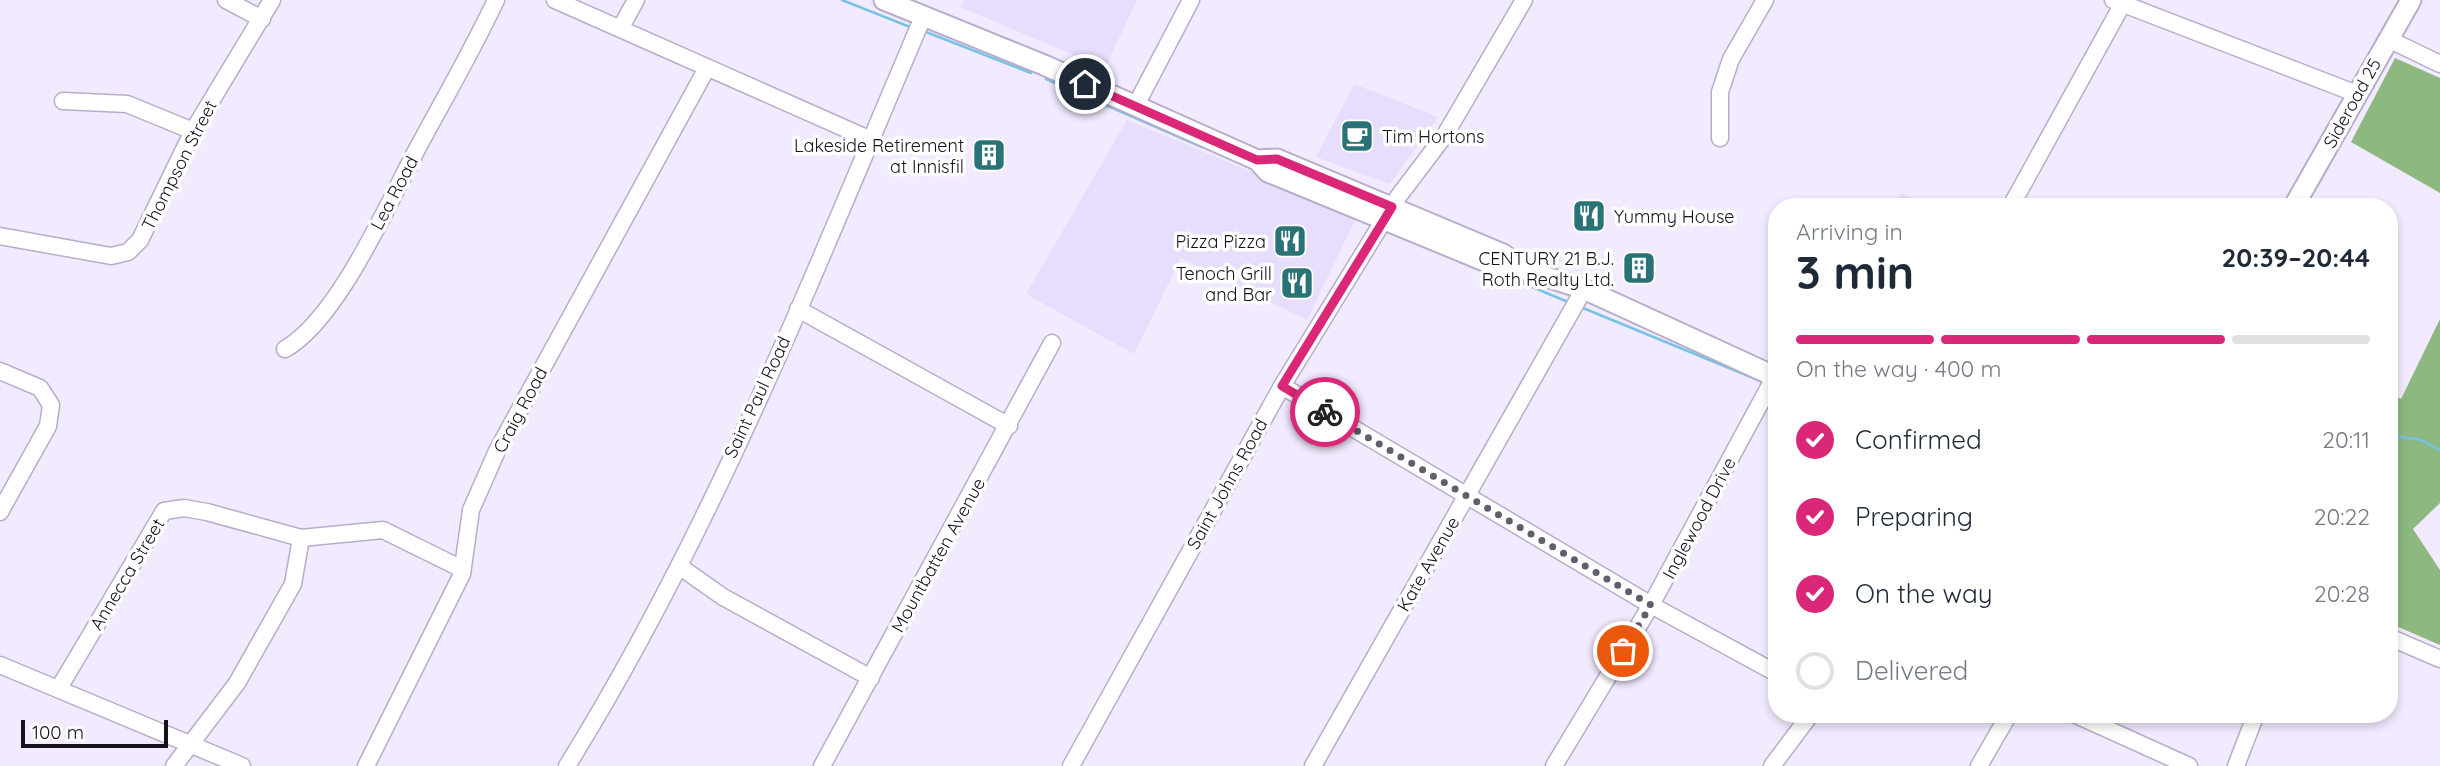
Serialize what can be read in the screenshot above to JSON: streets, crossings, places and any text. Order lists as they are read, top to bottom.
{
  "streets": {
    "main road": ["Sideroad 25"],
    "street": [
      "Thompson Street",
      "Lea Road",
      "Saint Paul Road",
      "Craig Road",
      "Saint Johns Road",
      "Inglewood Drive",
      "Mountbatten Avenue",
      "Kate Avenue",
      "Annecca Street"
    ]
  },
  "crossings": [
    ["Craig Road", "Annecca Street"]
  ],
  "places": {
    "cafe": ["Tim Hortons"],
    "building": ["Lakeside Retirement at Innisfil", "CENTURY 21 B.J. Roth Realty Ltd."],
    "restaurant": ["Yummy House", "Pizza Pizza", "Tenoch Grill and Bar"]
  },
  "scale_bar": "100 m",
  "page": {
    "heading": ["3 min", "Arriving in", "20:39–20:44"],
    "bar": "On the way · 400 m",
    "list": [
      ["Confirmed", "20:11"],
      ["Preparing", "20:22"],
      ["On the way", "20:28"],
      "Delivered"
    ],
    "scale": "100 m"
  }
}
